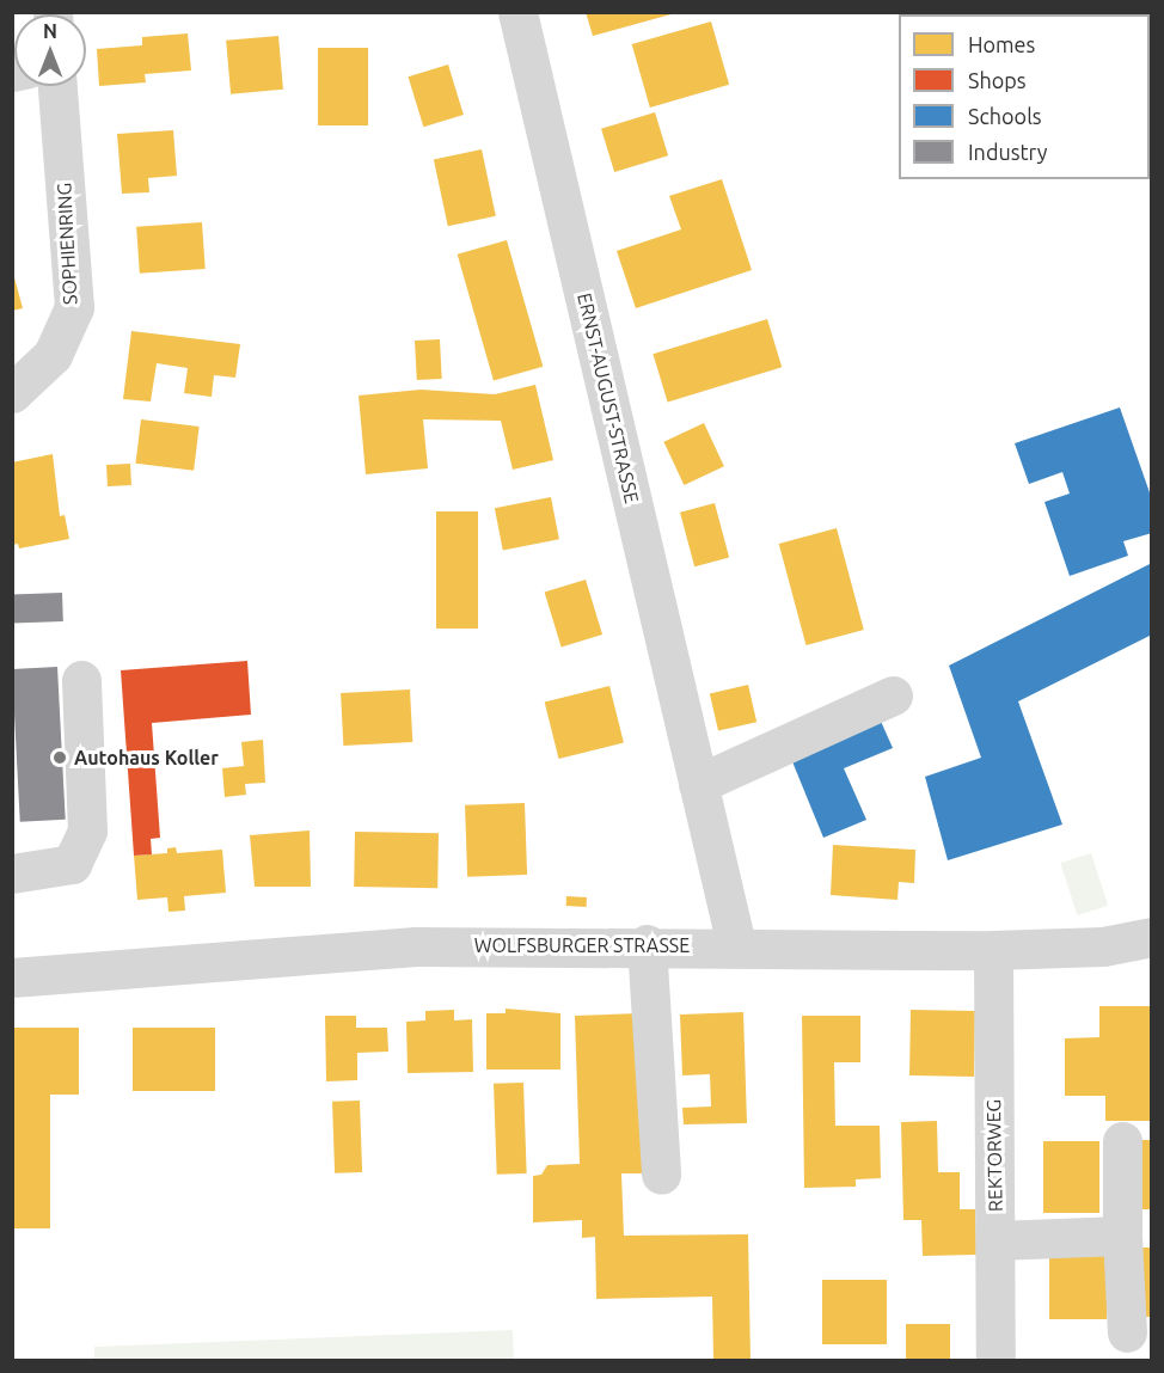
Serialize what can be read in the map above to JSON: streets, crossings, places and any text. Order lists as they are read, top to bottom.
{
  "streets": {
    "street": [
      "SOPHIENRING",
      "ERNST-AUGUST-STRASSE",
      "WOLFSBURGER STRASSE",
      "REKTORWEG"
    ]
  },
  "crossings": [
    ["ERNST-AUGUST-STRASSE", "WOLFSBURGER STRASSE"],
    ["WOLFSBURGER STRASSE", "REKTORWEG"]
  ],
  "places": ["Autohaus Koller"],
  "legend": [
    "Homes",
    "Shops",
    "Schools",
    "Industry"
  ],
  "north": "top"
}
